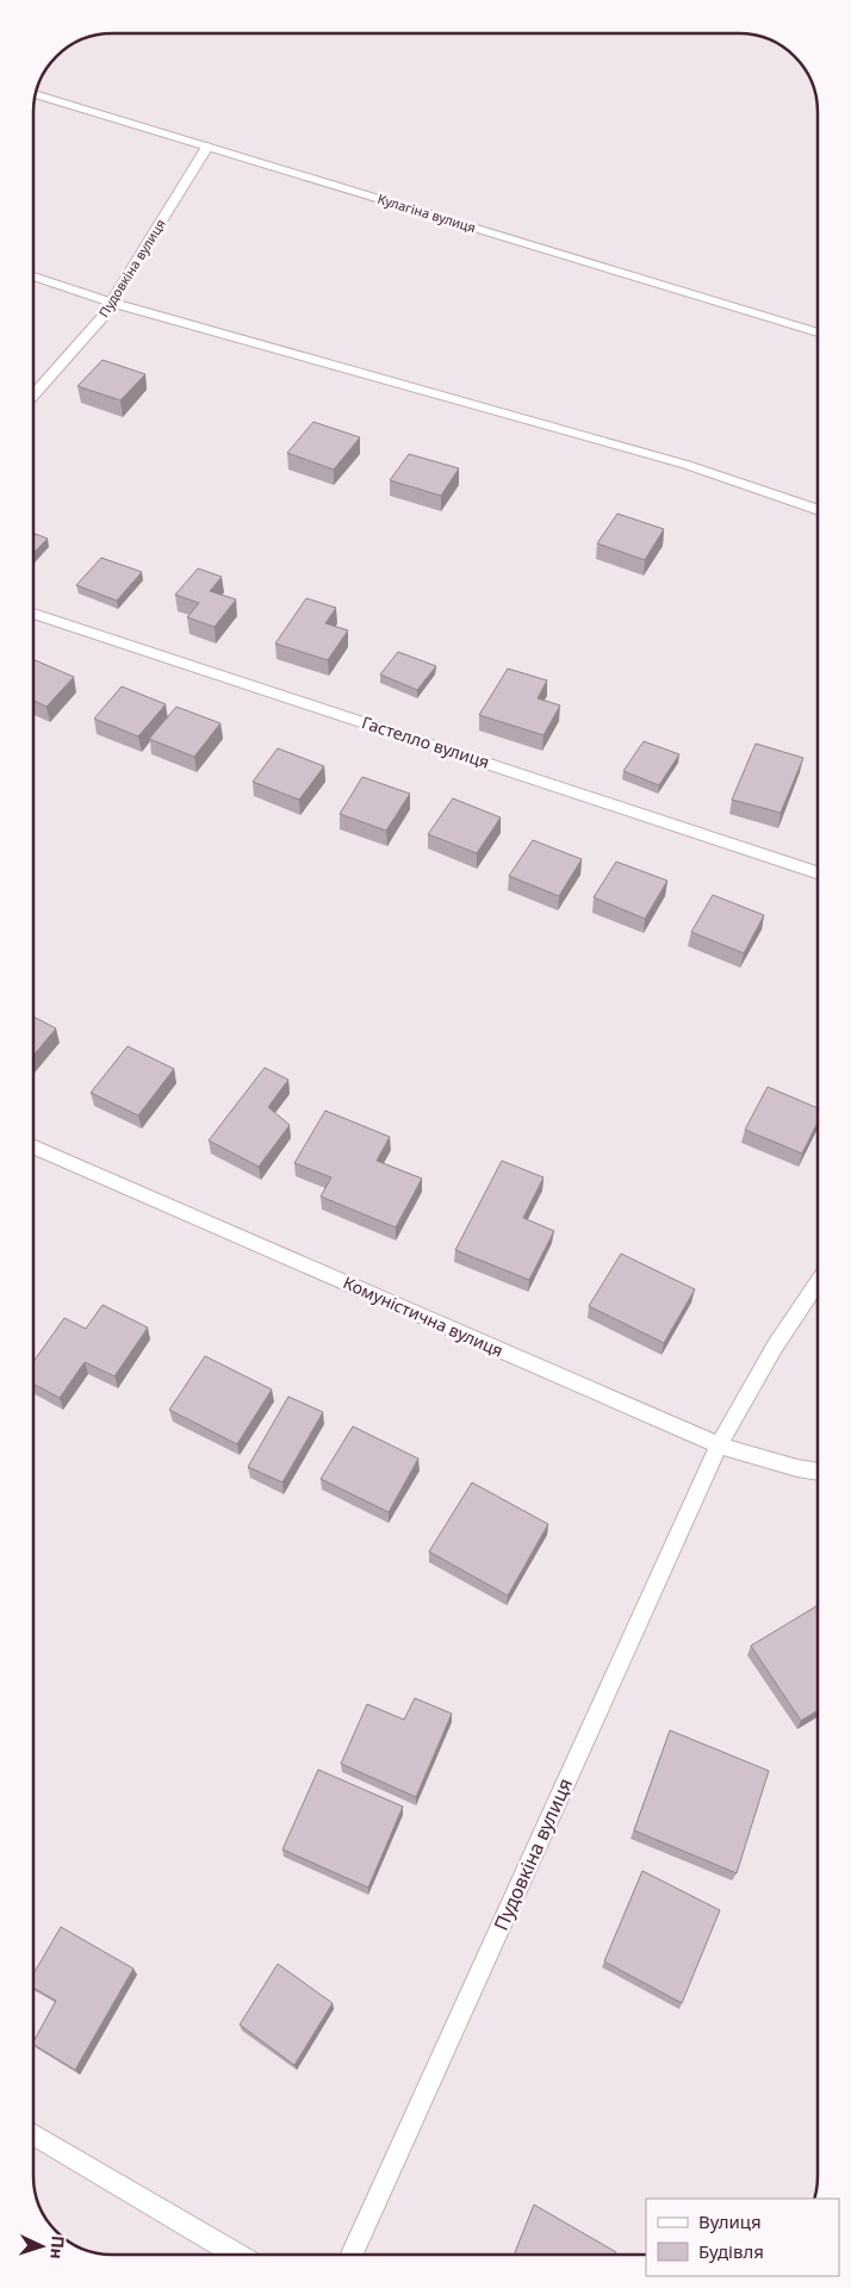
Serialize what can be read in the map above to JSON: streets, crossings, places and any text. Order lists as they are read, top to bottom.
{
  "streets": {
    "street": [
      "Кулагіна вулиця",
      "Пудовкіна вулиця",
      "Гастелло вулиця",
      "Комуністична вулиця"
    ]
  },
  "crossings": [
    ["Кулагіна вулиця", "Пудовкіна вулиця"],
    ["Пудовкіна вулиця", "Комуністична вулиця"]
  ],
  "legend": ["Вулиця", "Будівля"],
  "north": "right"
}
